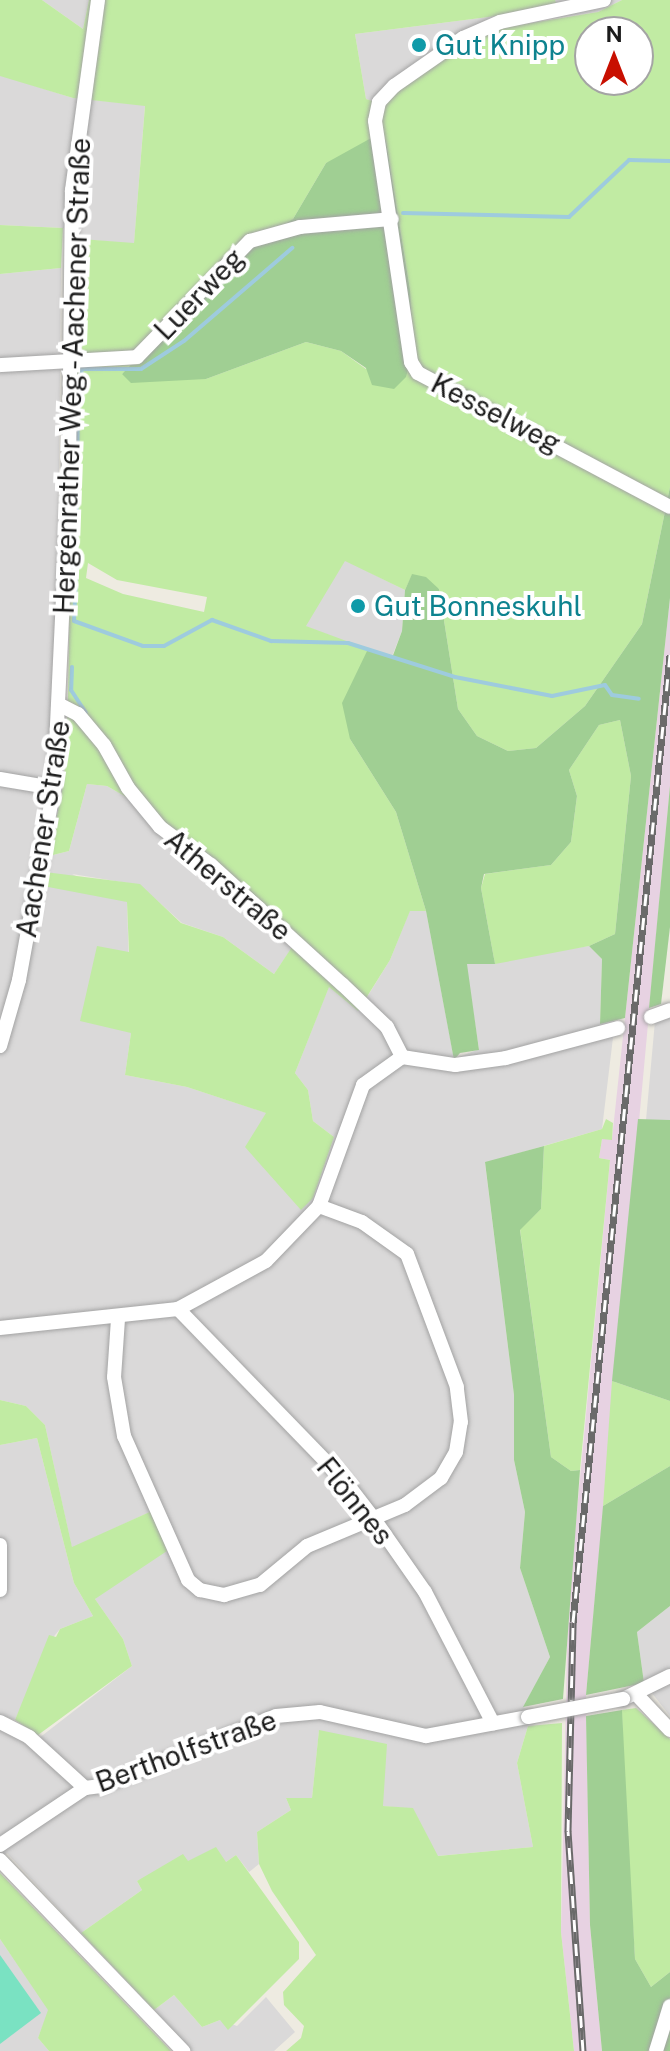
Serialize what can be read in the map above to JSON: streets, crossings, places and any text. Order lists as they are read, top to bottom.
{
  "streets": {
    "street": [
      "Luerweg",
      "Hergenrather Weg - Aachener Straße",
      "Kesselweg",
      "Aachener Straße",
      "Atherstraße",
      "Flönnes",
      "Bertholfstraße"
    ]
  },
  "crossings": [
    ["Luerweg", "Hergenrather Weg - Aachener Straße"],
    ["Luerweg", "Kesselweg"],
    ["Hergenrather Weg - Aachener Straße", "Aachener Straße"],
    ["Hergenrather Weg - Aachener Straße", "Atherstraße"],
    ["Aachener Straße", "Atherstraße"],
    ["Flönnes", "Bertholfstraße"]
  ],
  "places": ["Gut Knipp", "Gut Bonneskuhl"],
  "north": "top"
}
